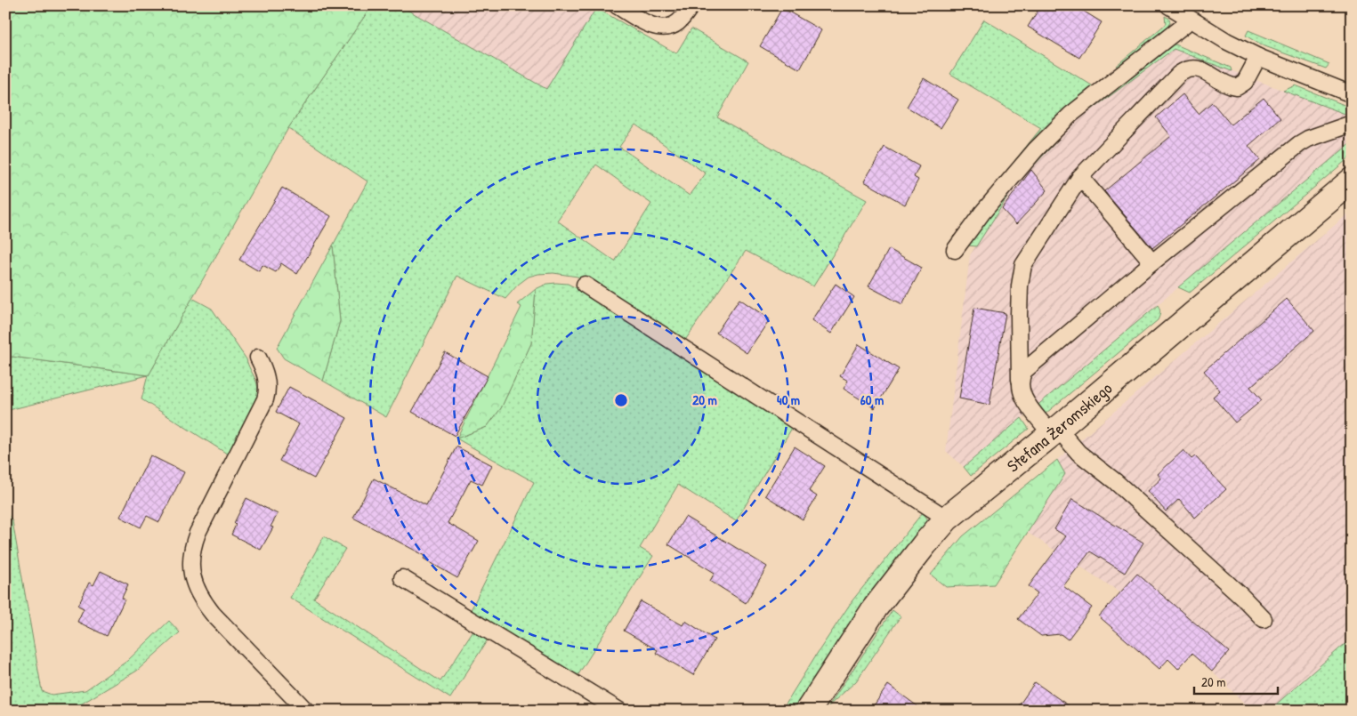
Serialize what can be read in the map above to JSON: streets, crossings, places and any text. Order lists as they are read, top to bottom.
{
  "streets": {
    "street": ["Stefana Żeromskiego"]
  },
  "scale_bar": "20 m",
  "rings": ["20 m", "40 m", "60 m"]
}
